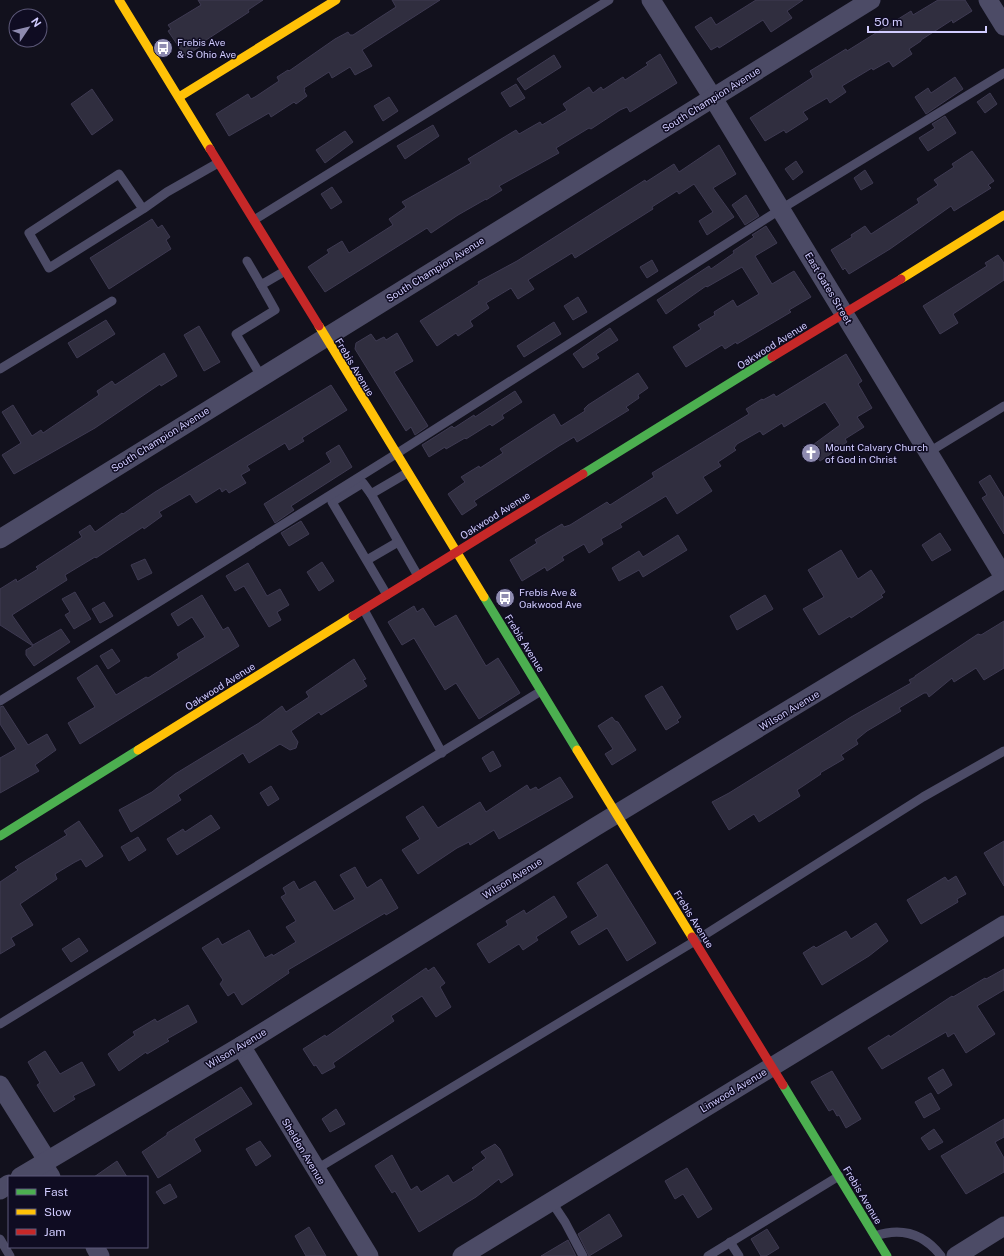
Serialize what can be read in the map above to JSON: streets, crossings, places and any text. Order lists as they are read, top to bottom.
{
  "streets": {
    "main road": ["Oakwood Avenue", "Frebis Avenue"],
    "street": [
      "South Champion Avenue",
      "East Gates Street",
      "Wilson Avenue",
      "Linwood Avenue",
      "Sheldon Avenue"
    ]
  },
  "crossings": [
    ["South Champion Avenue", "East Gates Street"],
    ["South Champion Avenue", "Frebis Avenue"],
    ["East Gates Street", "Oakwood Avenue"],
    ["East Gates Street", "Wilson Avenue"],
    ["Oakwood Avenue", "Frebis Avenue"],
    ["Frebis Avenue", "Wilson Avenue"],
    ["Frebis Avenue", "Linwood Avenue"],
    ["Wilson Avenue", "Sheldon Avenue"]
  ],
  "places": {
    "bus stop": ["Frebis Ave & S Ohio Ave", "Frebis Ave & Oakwood Ave"],
    "church": ["Mount Calvary Church of God in Christ"]
  },
  "legend": ["Fast", "Slow", "Jam"],
  "scale_bar": "50 m",
  "north": "top right"
}
